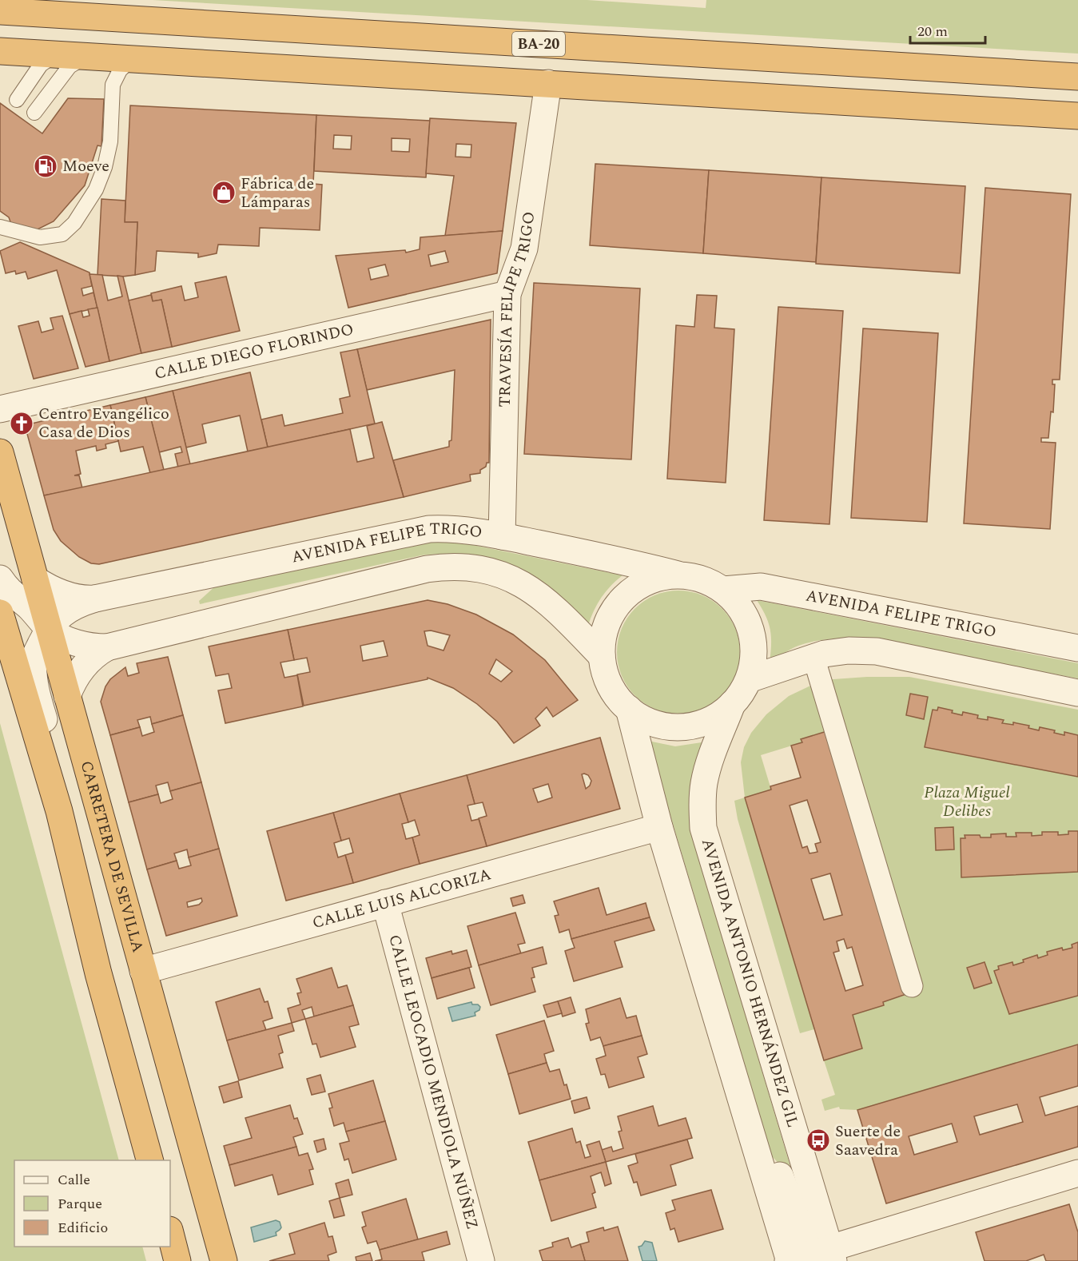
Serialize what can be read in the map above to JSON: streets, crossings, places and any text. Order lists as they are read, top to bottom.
{
  "streets": {
    "highway": ["BA-20", "CARRETERA DE SEVILLA"],
    "street": [
      "TRAVESÍA FELIPE TRIGO",
      "CALLE DIEGO FLORINDO",
      "AVENIDA FELIPE TRIGO",
      "CALLE LUIS ALCORIZA",
      "AVENIDA ANTONIO HERNÁNDEZ GIL",
      "CALLE LEOCADIO MENDIOLA NÚÑEZ"
    ]
  },
  "crossings": [
    ["TRAVESÍA FELIPE TRIGO", "CALLE DIEGO FLORINDO"],
    ["TRAVESÍA FELIPE TRIGO", "AVENIDA FELIPE TRIGO"],
    ["AVENIDA FELIPE TRIGO", "CARRETERA DE SEVILLA"],
    ["AVENIDA FELIPE TRIGO", "AVENIDA ANTONIO HERNÁNDEZ GIL"],
    ["CARRETERA DE SEVILLA", "CALLE LUIS ALCORIZA"],
    ["CALLE LUIS ALCORIZA", "CALLE LEOCADIO MENDIOLA NÚÑEZ"]
  ],
  "parks": ["Plaza Miguel Delibes"],
  "places": {
    "fuel station": ["Moeve"],
    "shop": ["Fábrica de Lámparas"],
    "church": ["Centro Evangélico Casa de Dios"],
    "bus stop": ["Suerte de Saavedra"]
  },
  "legend": ["Calle", "Parque", "Edificio"],
  "scale_bar": "20 m"
}
